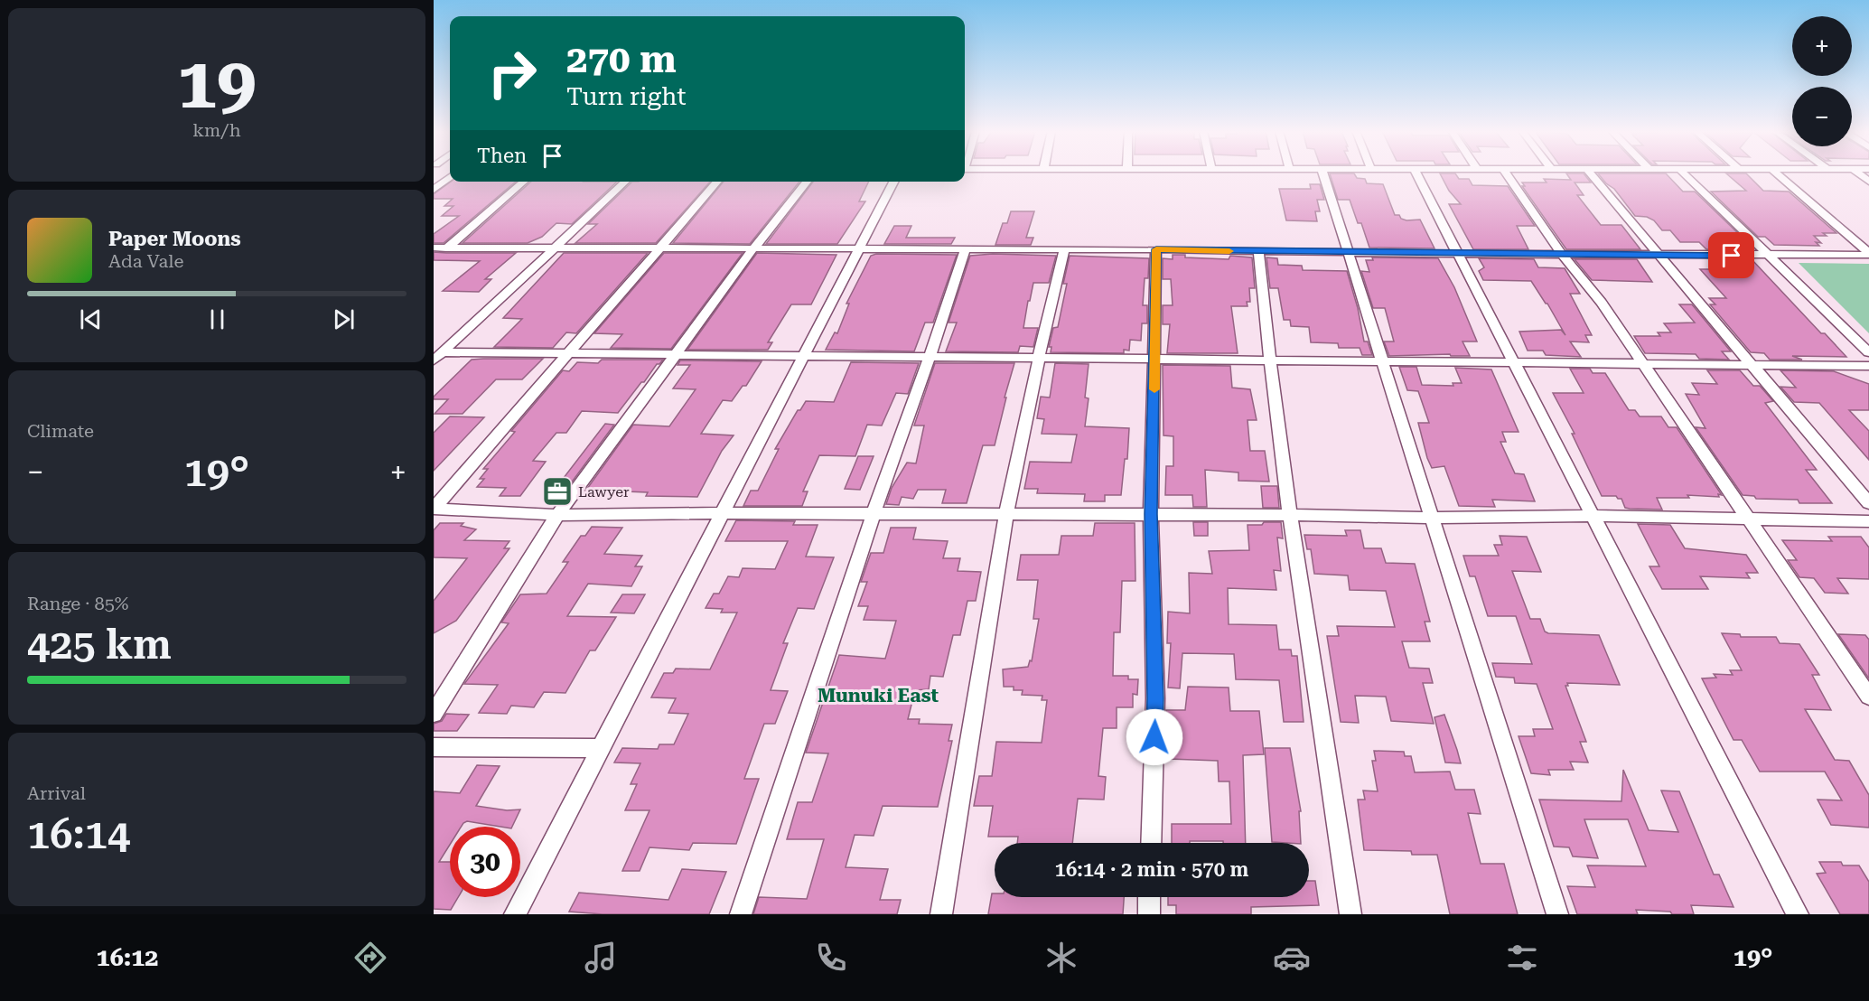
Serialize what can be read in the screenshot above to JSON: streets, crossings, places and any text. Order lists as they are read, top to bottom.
{
  "districts": ["Munuki East"],
  "places": {
    "office": ["Lawyer"]
  },
  "page": {
    "tile": [
      ["19", "km/h"],
      "Climate",
      ["Range · 85%", "425 km"],
      ["Arrival", "16:14"]
    ],
    "map_buttons": ["+", "−"],
    "turn": ["270 m", "Turn right"],
    "then": "Then",
    "song": ["Paper Moons", "Ada Vale"],
    "heat": ["−", "19°", "+"],
    "limit": "30",
    "trip": "16:14 · 2 min · 570 m",
    "tabs": ["16:12", "19°"]
  }
}
